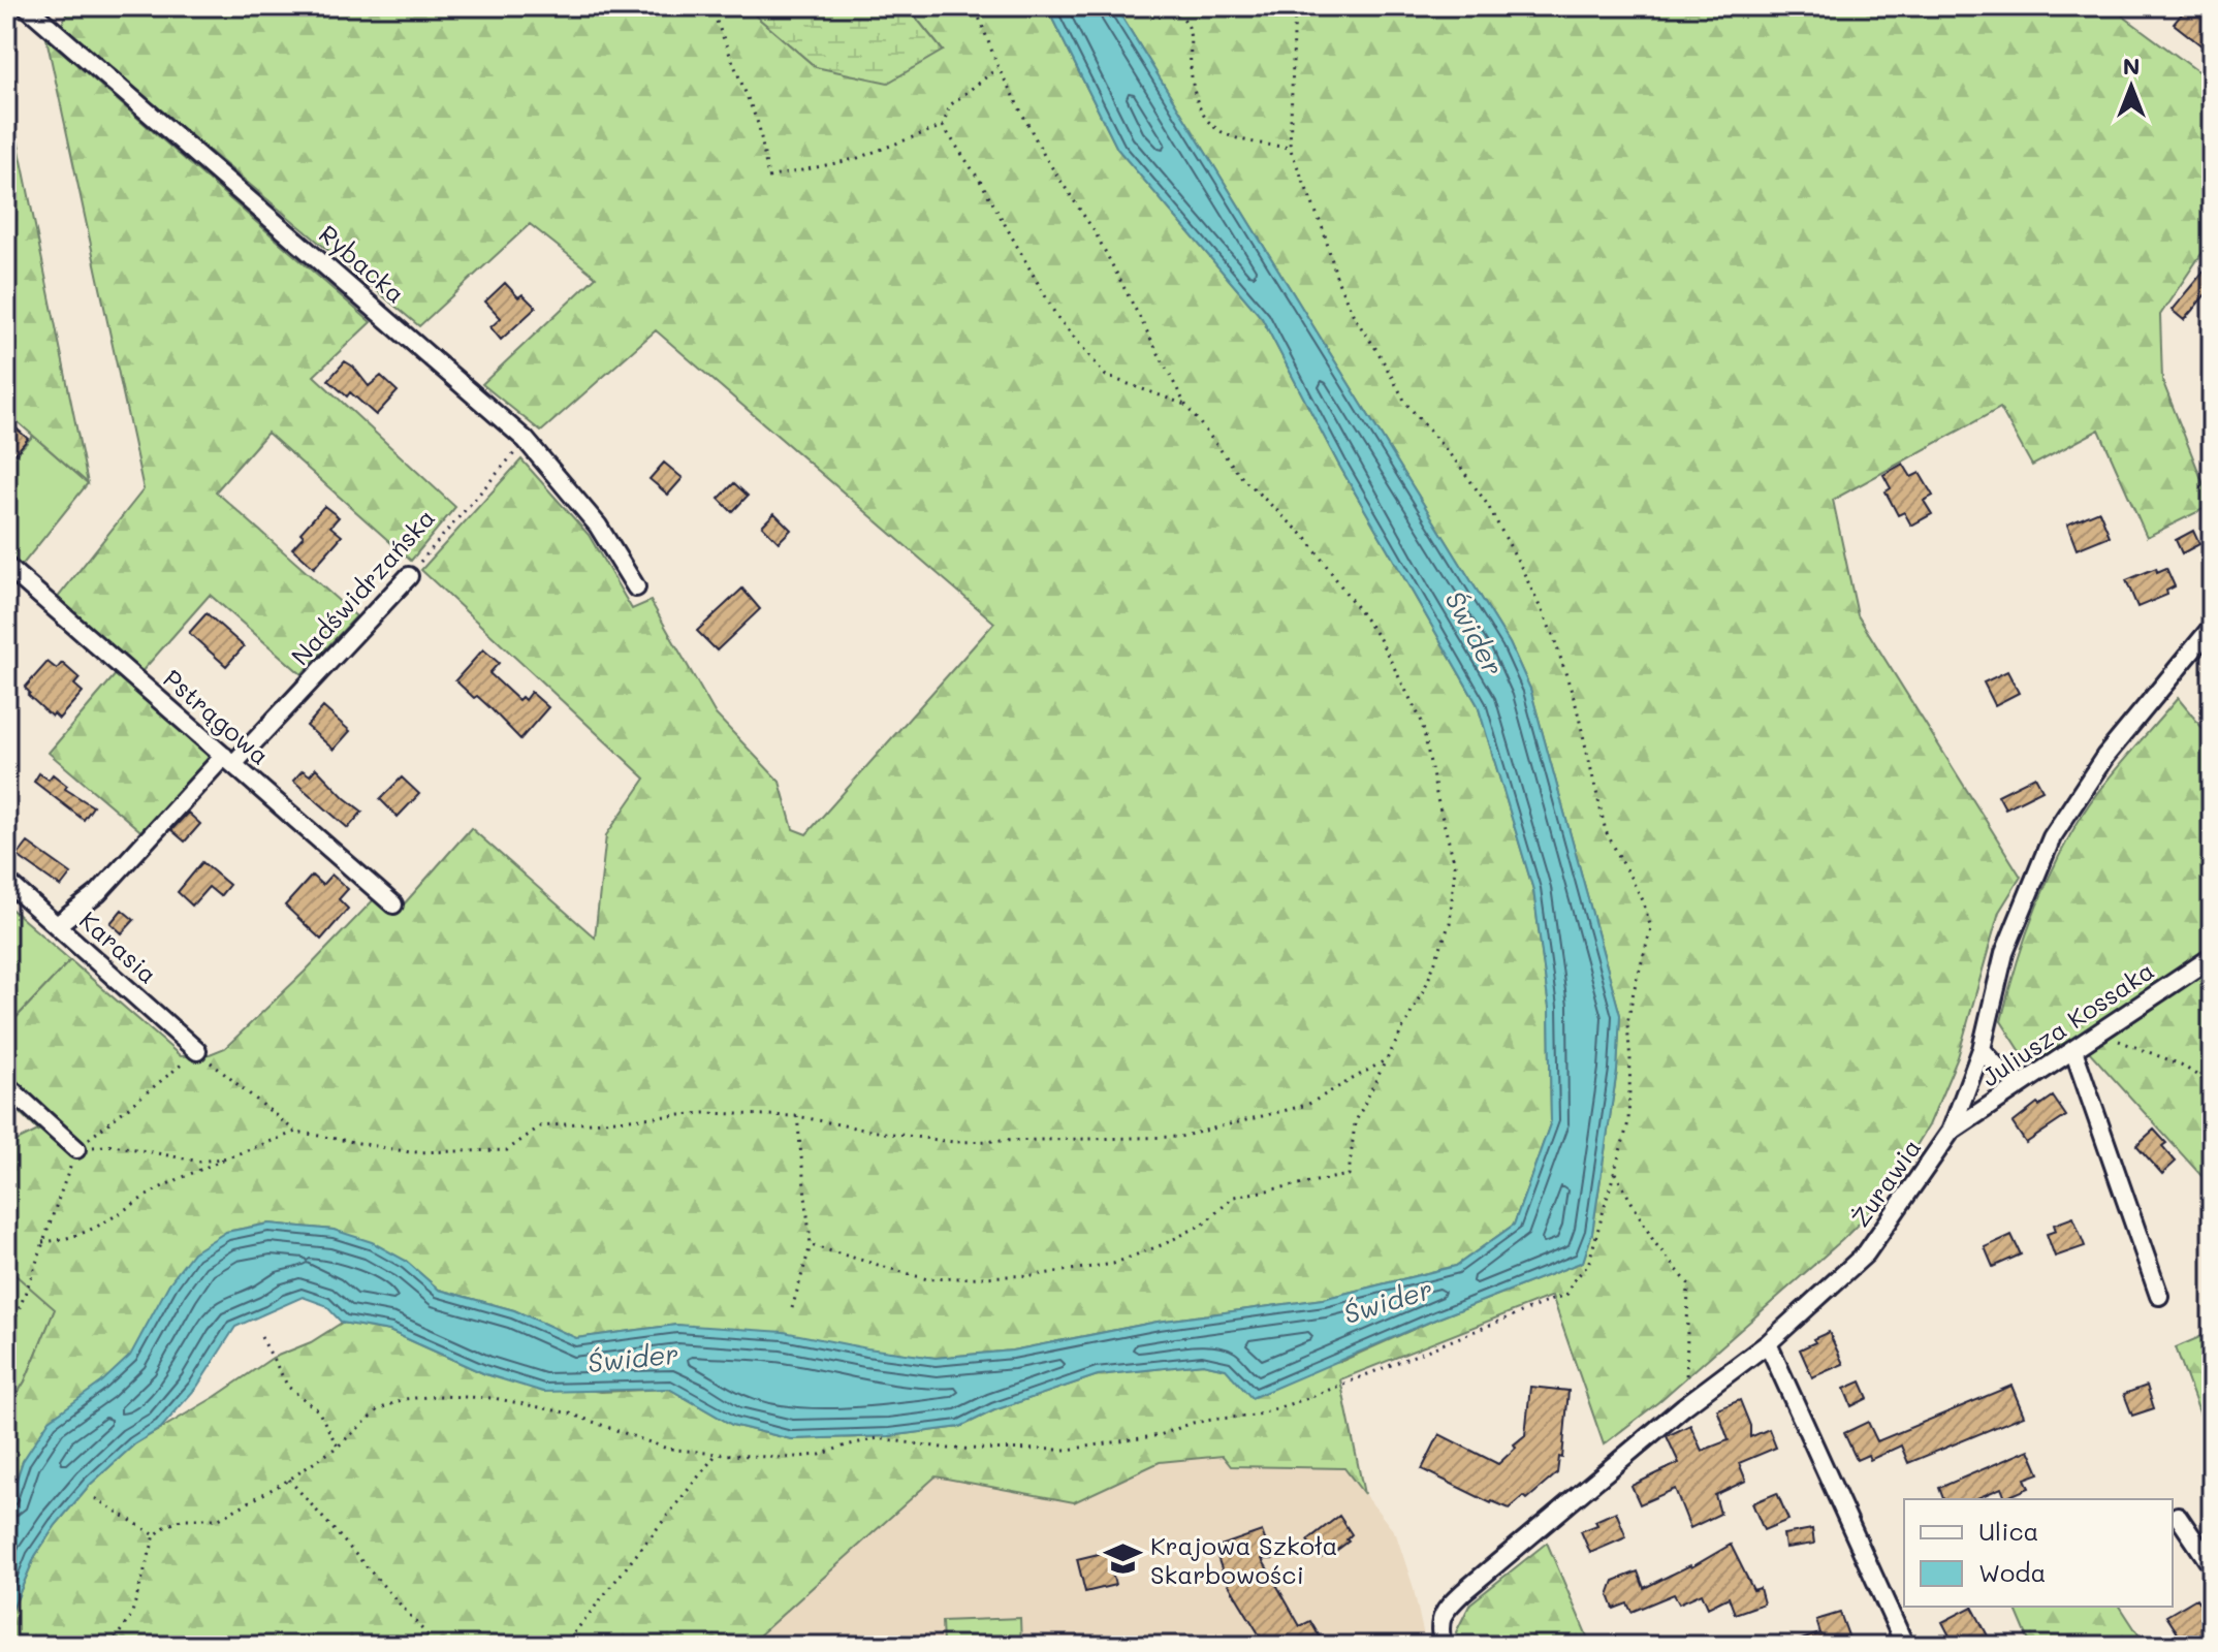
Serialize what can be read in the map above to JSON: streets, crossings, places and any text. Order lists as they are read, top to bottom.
{
  "streets": {
    "street": [
      "Rybacka",
      "Nadświdrzańska",
      "Pstrągowa",
      "Karasia",
      "Juliusza Kossaka",
      "Żurawia"
    ]
  },
  "crossings": [
    ["Rybacka", "Nadświdrzańska"],
    ["Nadświdrzańska", "Pstrągowa"],
    ["Nadświdrzańska", "Karasia"],
    ["Juliusza Kossaka", "Żurawia"]
  ],
  "water": ["Świder"],
  "places": {
    "school or university": ["Krajowa Szkoła Skarbowości"]
  },
  "legend": ["Ulica", "Woda"],
  "north": "top"
}
